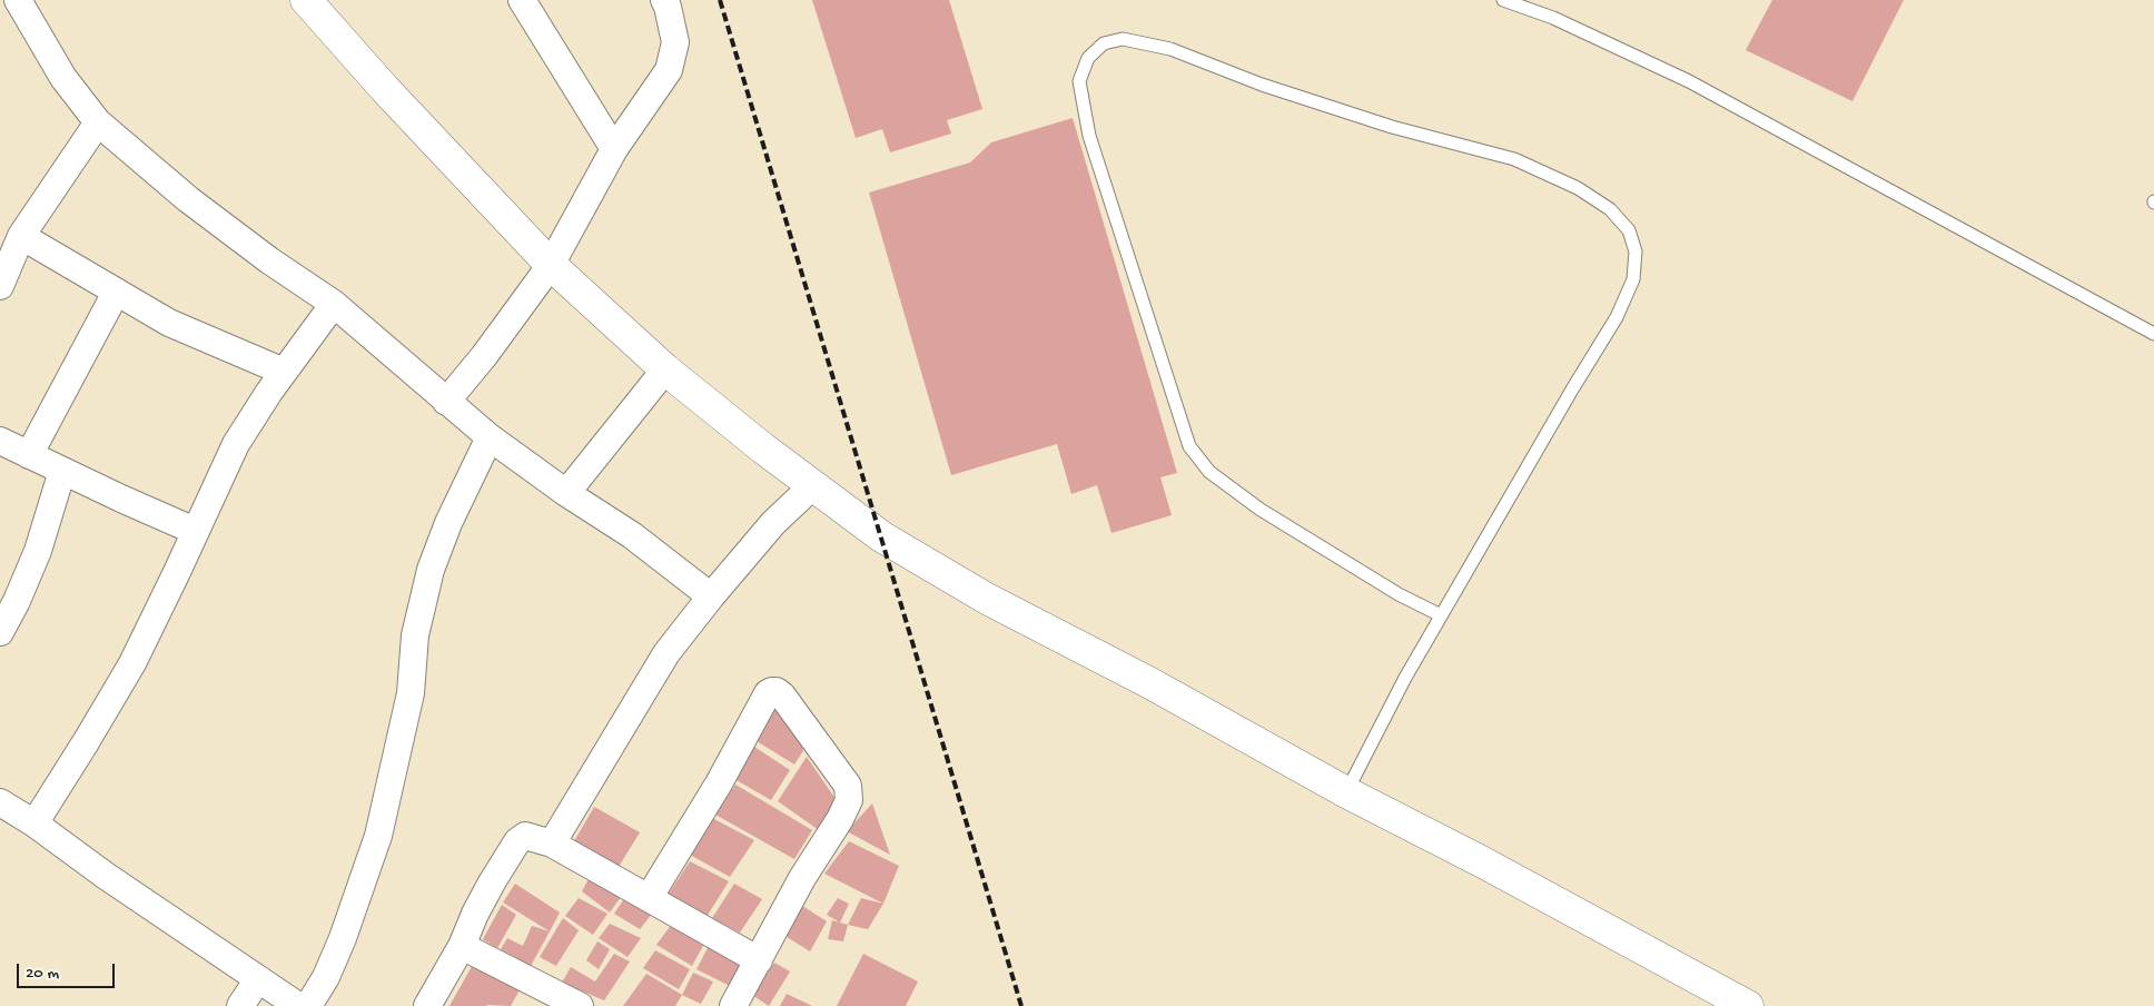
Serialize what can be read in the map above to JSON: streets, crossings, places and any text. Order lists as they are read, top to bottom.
{
  "scale_bar": "20 m"
}
